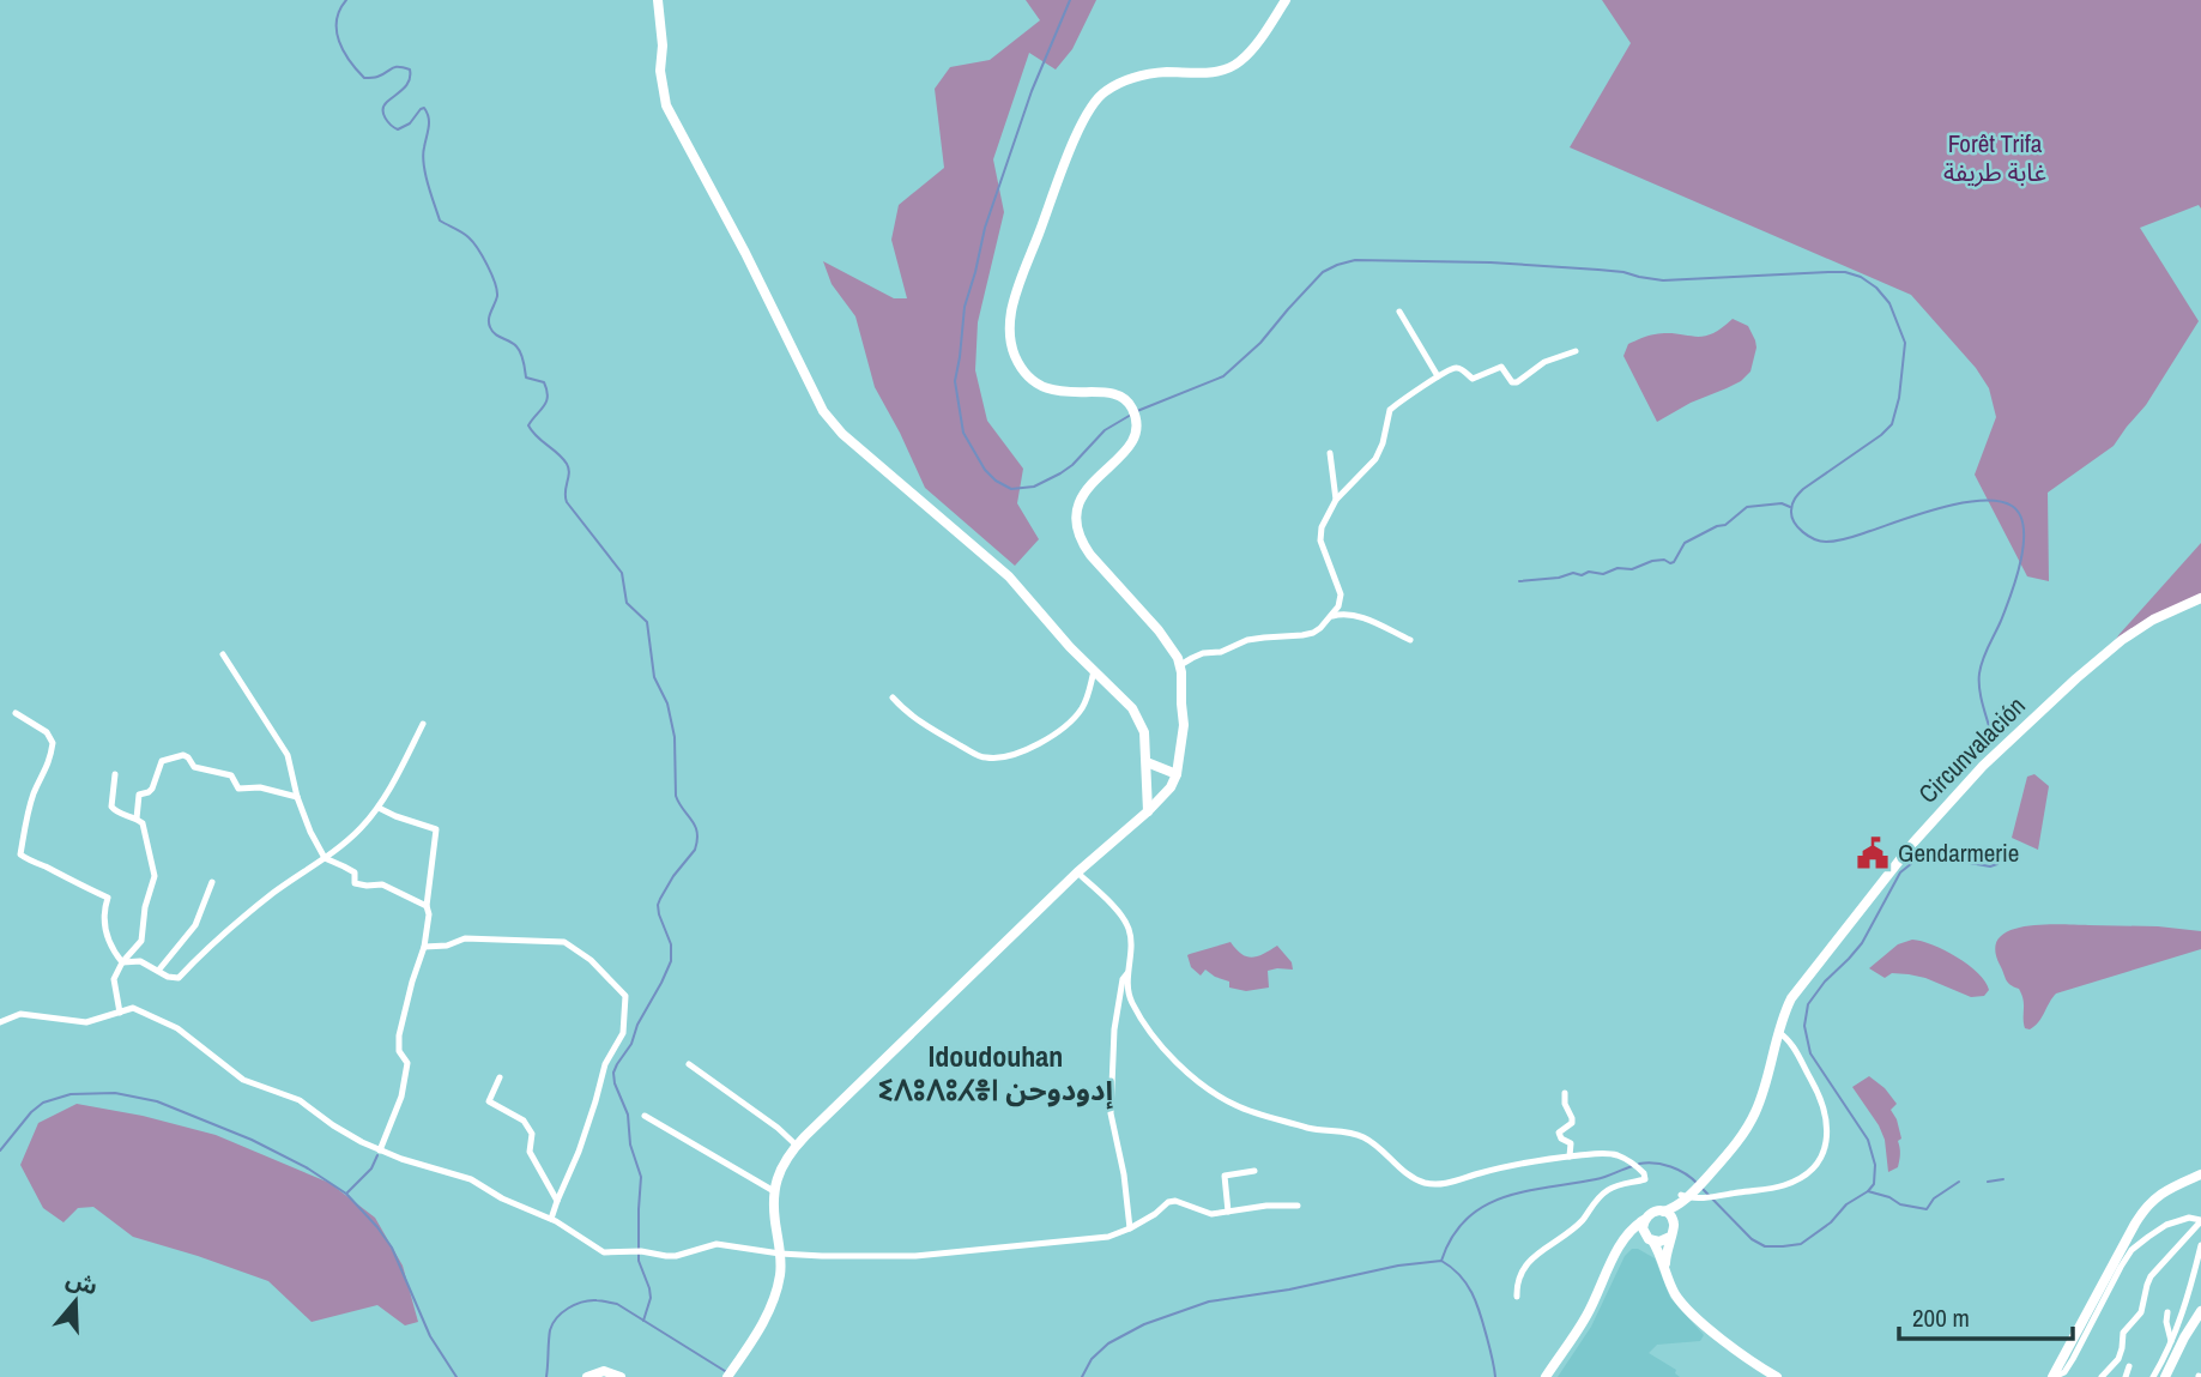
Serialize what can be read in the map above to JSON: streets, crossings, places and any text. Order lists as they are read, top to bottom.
{
  "streets": {
    "street": ["Circunvalación"]
  },
  "districts": ["Idoudouhan ⵉⴷⵓⴷⵓⵃⴻⵏ إدودوحن"],
  "parks": ["Forêt Trifa غابة طريفة"],
  "places": {
    "public building": ["Gendarmerie"]
  },
  "scale_bar": "200 m",
  "north": "top"
}
